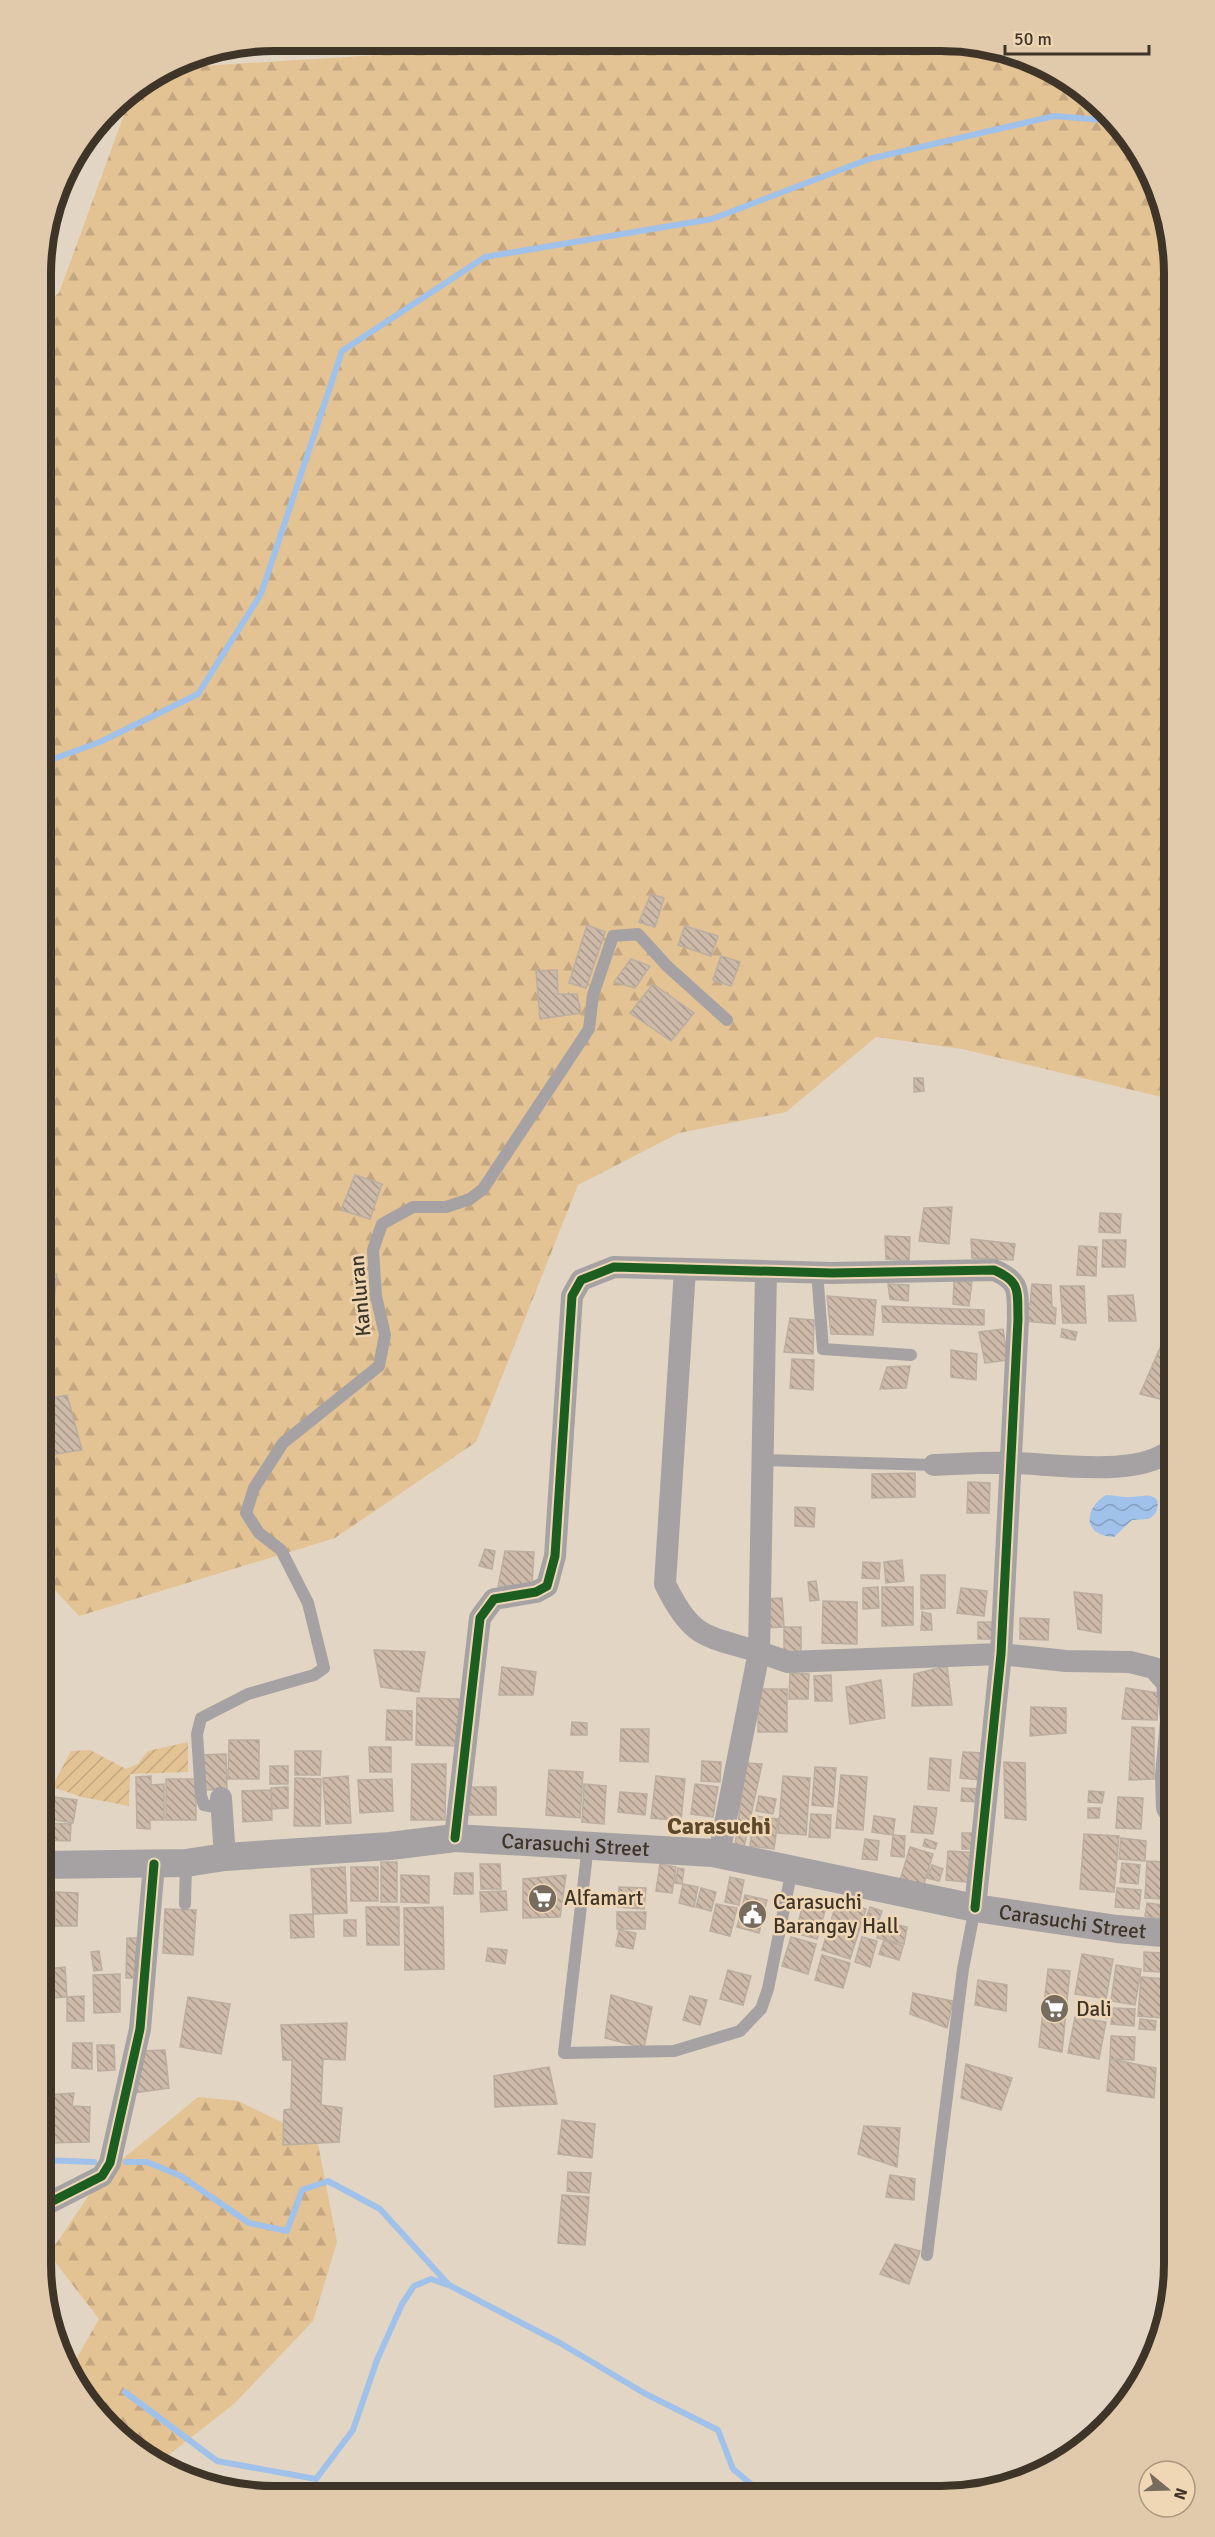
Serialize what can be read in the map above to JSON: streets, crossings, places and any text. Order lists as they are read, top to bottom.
{
  "streets": {
    "street": ["Carasuchi Street"],
    "lane": ["Kanluran"]
  },
  "districts": ["Carasuchi"],
  "places": {
    "supermarket": ["Alfamart", "Dali"],
    "public building": ["Carasuchi Barangay Hall"]
  },
  "scale_bar": "50 m",
  "north": "right"
}
